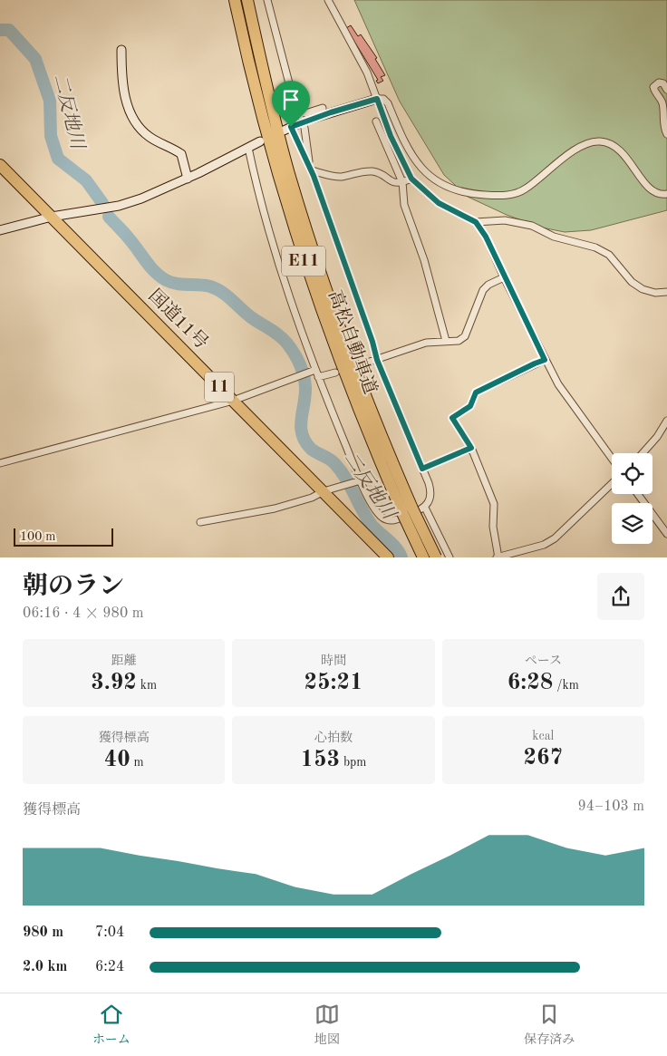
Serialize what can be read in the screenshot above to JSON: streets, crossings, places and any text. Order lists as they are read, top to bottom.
{
  "streets": {
    "highway": [
      "E11",
      "国道11号",
      "高松自動車道",
      "11"
    ]
  },
  "water": ["二反地川"],
  "scale_bar": "100 m",
  "page": {
    "scale": "100 m",
    "heading": ["朝のラン", "06:16 · 4 × 980 m"],
    "stats": [
      ["距離", "3.92 km"],
      ["時間", "25:21"],
      ["ペース", "6:28 /km"],
      ["獲得標高", "40 m"],
      ["心拍数", "153 bpm"],
      ["kcal", "267"]
    ],
    "chart": ["獲得標高", "94–103 m"],
    "list": [
      {
        "name": "980 m",
        "note": "7:04"
      },
      {
        "name": "2.0 km",
        "note": "6:24"
      }
    ],
    "tabs": ["ホーム", "地図", "保存済み"]
  }
}
